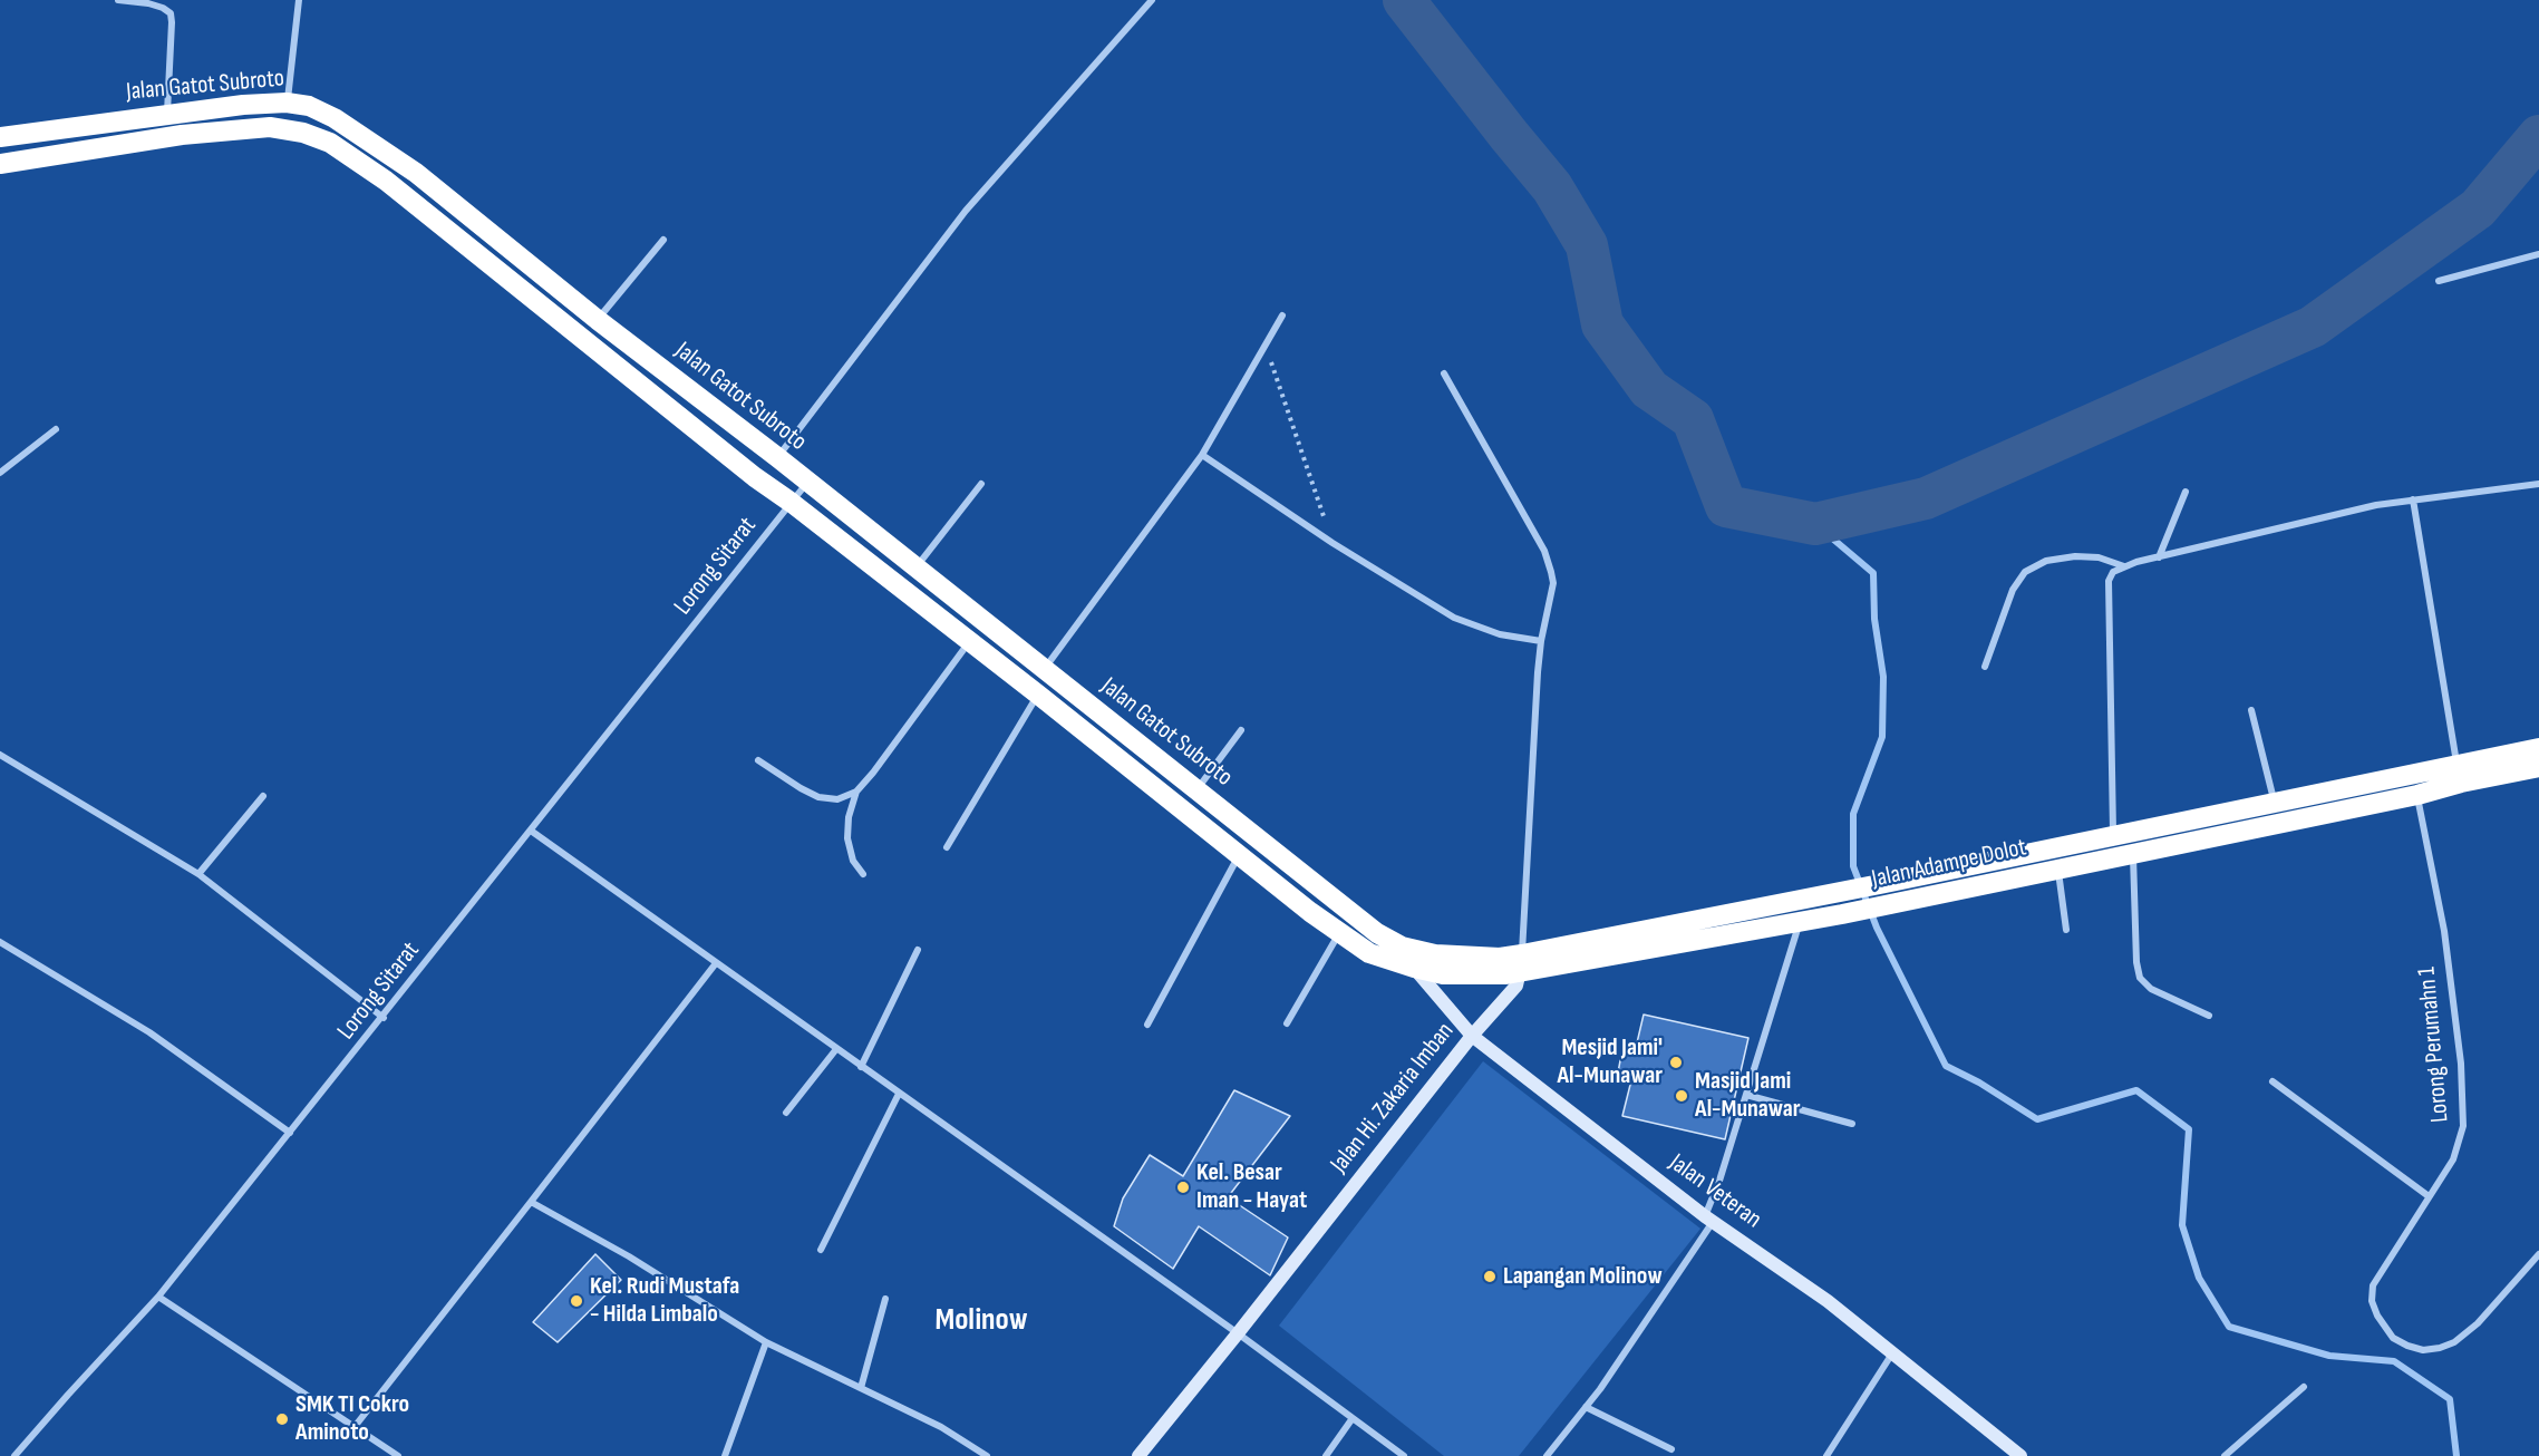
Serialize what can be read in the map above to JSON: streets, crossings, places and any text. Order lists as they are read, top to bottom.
{
  "streets": {
    "highway": ["Jalan Gatot Subroto", "Jalan Adampe Dolot"],
    "street": [
      "Lorong Sitarat",
      "Lorong Perumahn 1",
      "Jalan Hi. Zakaria Imban",
      "Jalan Veteran"
    ]
  },
  "crossings": [
    ["Jalan Gatot Subroto", "Lorong Sitarat"],
    ["Jalan Gatot Subroto", "Jalan Adampe Dolot"],
    ["Jalan Adampe Dolot", "Lorong Perumahn 1"],
    ["Jalan Adampe Dolot", "Jalan Hi. Zakaria Imban"],
    ["Jalan Adampe Dolot", "Jalan Veteran"],
    ["Jalan Hi. Zakaria Imban", "Jalan Veteran"]
  ],
  "districts": ["Molinow"],
  "places": [
    "Mesjid Jami' Al-Munawar",
    "Masjid Jami Al-Munawar",
    "Kel. Besar Iman - Hayat",
    "Lapangan Molinow",
    "Kel. Rudi Mustafa - Hilda Limbalo",
    "SMK TI Cokro Aminoto"
  ]
}
